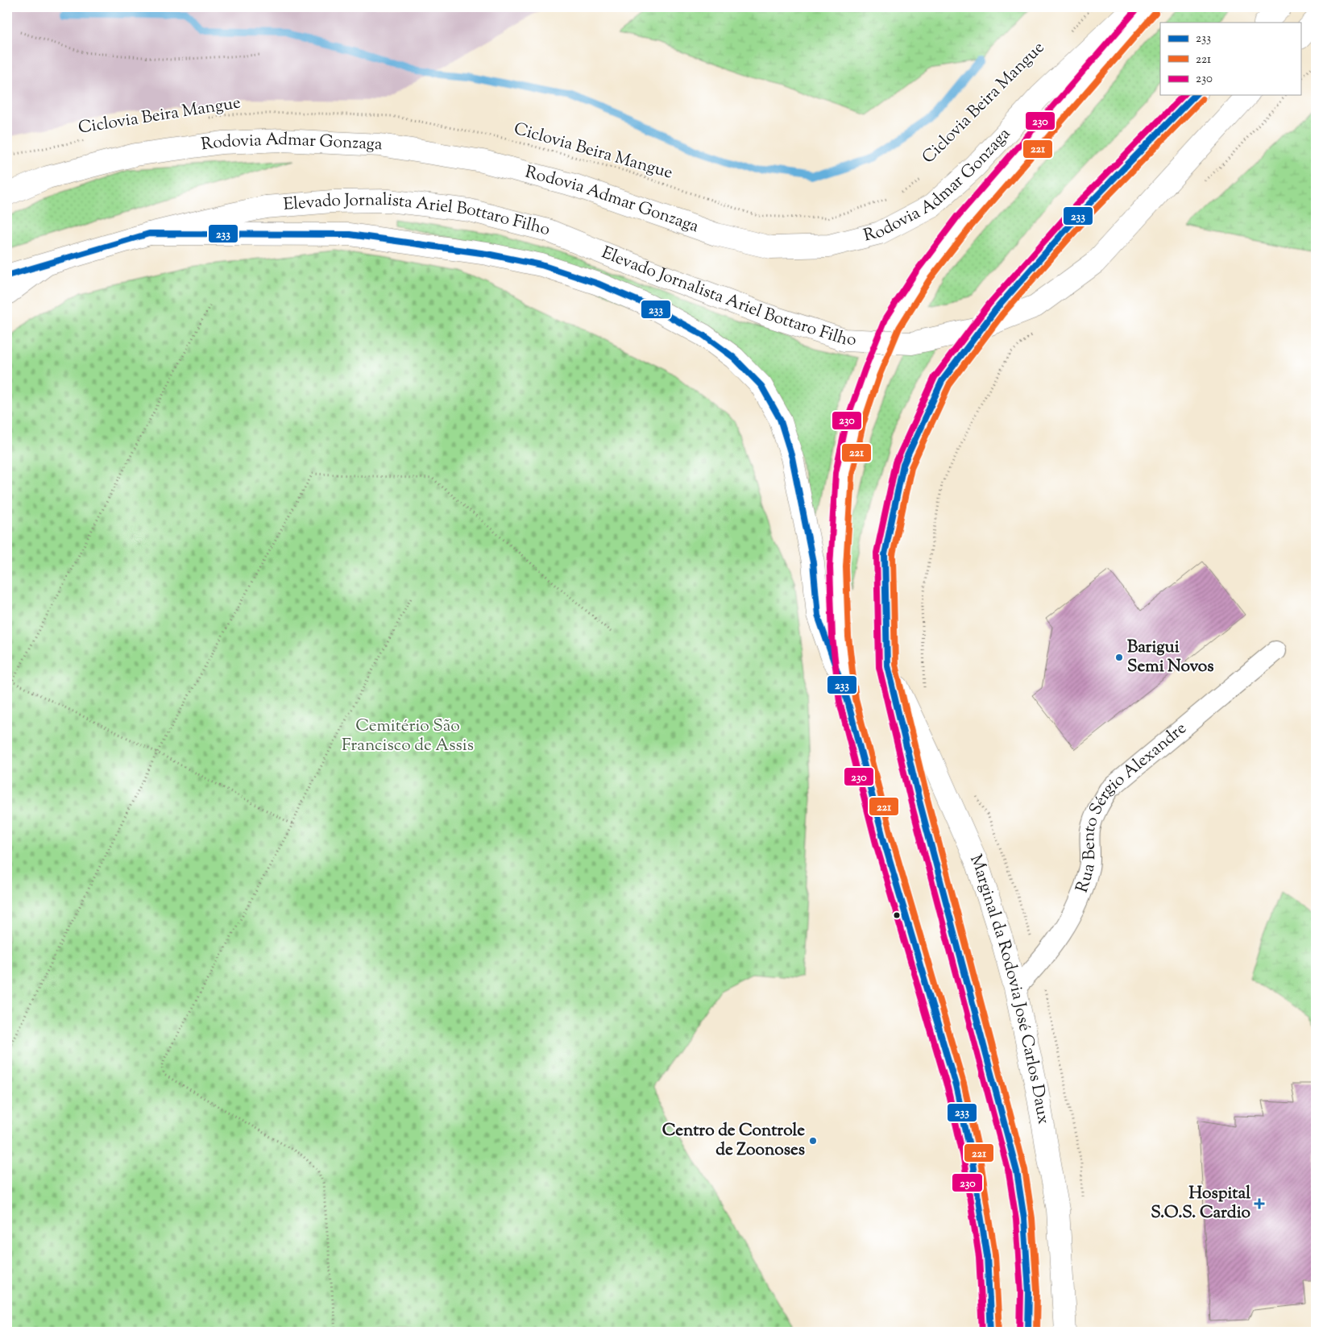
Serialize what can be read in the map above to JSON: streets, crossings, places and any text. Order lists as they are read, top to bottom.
{
  "streets": {
    "main road": ["Rodovia Admar Gonzaga", "Elevado Jornalista Ariel Bottaro Filho", "Marginal da Rodovia José Carlos Daux"],
    "street": ["Rua Bento Sérgio Alexandre"],
    "path": ["Ciclovia Beira Mangue"]
  },
  "crossings": [
    ["Rua Bento Sérgio Alexandre", "Marginal da Rodovia José Carlos Daux"]
  ],
  "parks": ["Cemitério São Francisco de Assis"],
  "places": {
    "other": ["Barigui Semi Novos", "Centro de Controle de Zoonoses"],
    "health": ["Hospital S.O.S. Cardio"]
  },
  "lines": ["transit line 230", "transit line 221", "transit line 233"],
  "legend": ["233", "221", "230"]
}
